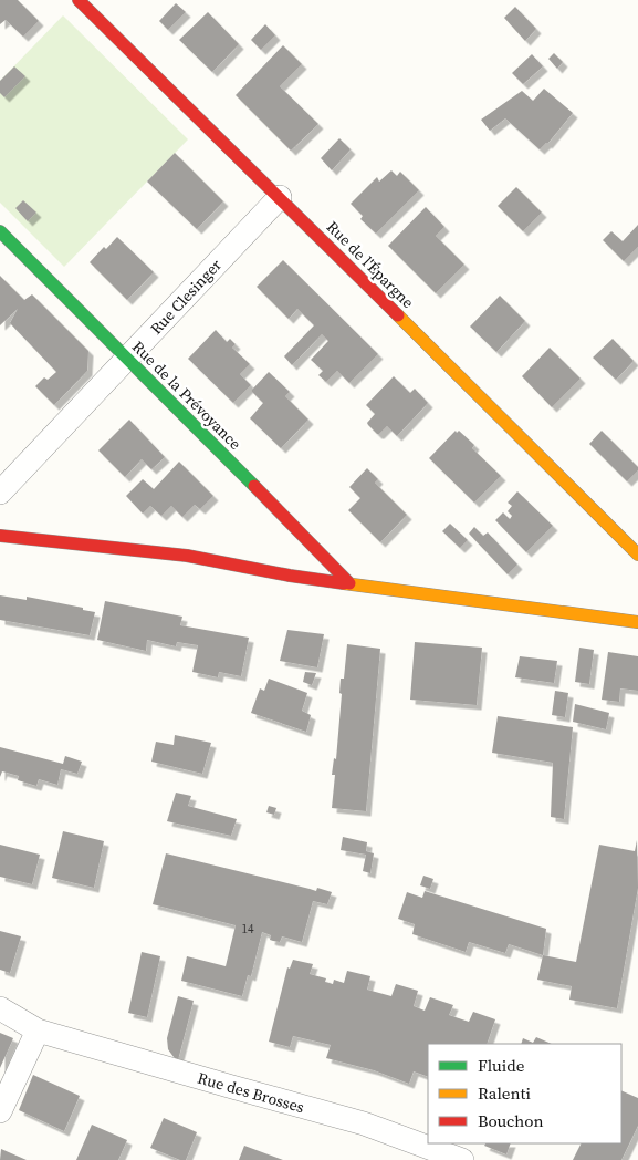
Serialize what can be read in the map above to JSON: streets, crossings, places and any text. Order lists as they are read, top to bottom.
{
  "streets": {
    "street": [
      "Rue de l'Épargne",
      "Rue Clesinger",
      "Rue de la Prévoyance",
      "Rue des Brosses"
    ]
  },
  "crossings": [
    ["Rue de l'Épargne", "Rue Clesinger"],
    ["Rue Clesinger", "Rue de la Prévoyance"]
  ],
  "house_numbers": ["14"],
  "legend": ["Fluide", "Ralenti", "Bouchon"]
}
